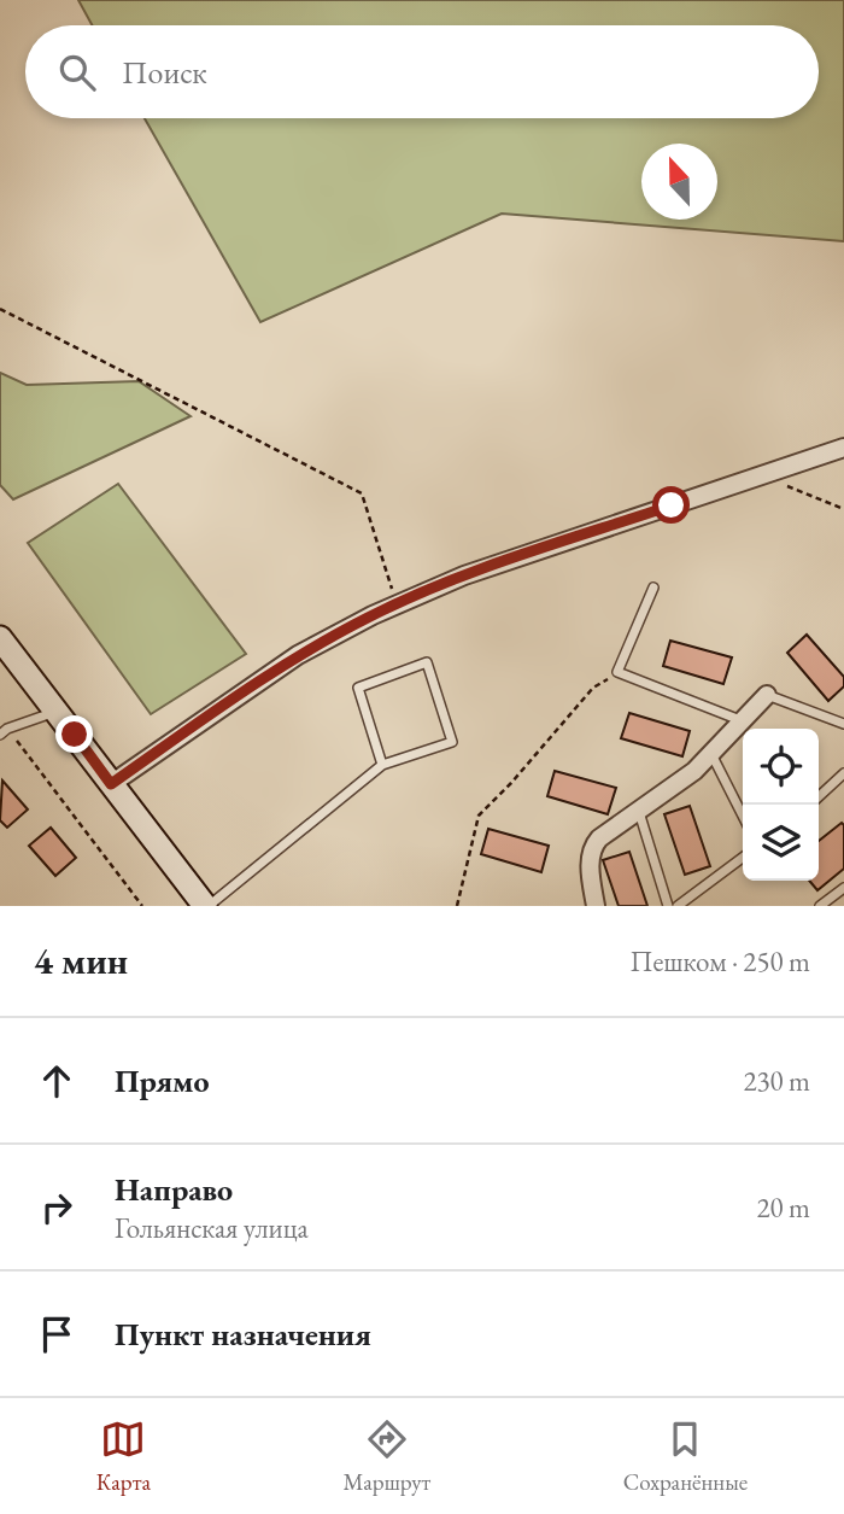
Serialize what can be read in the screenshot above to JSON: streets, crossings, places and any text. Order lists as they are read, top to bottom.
{
  "north": "top",
  "page": {
    "search": "Поиск",
    "heading": ["4 мин", "Пешком · 250 m"],
    "list": [
      ["Прямо", "230 m"],
      ["Направо", "Гольянская улица", "20 m"],
      "Пункт назначения"
    ],
    "nav": ["Карта", "Маршрут", "Сохранённые"]
  }
}
